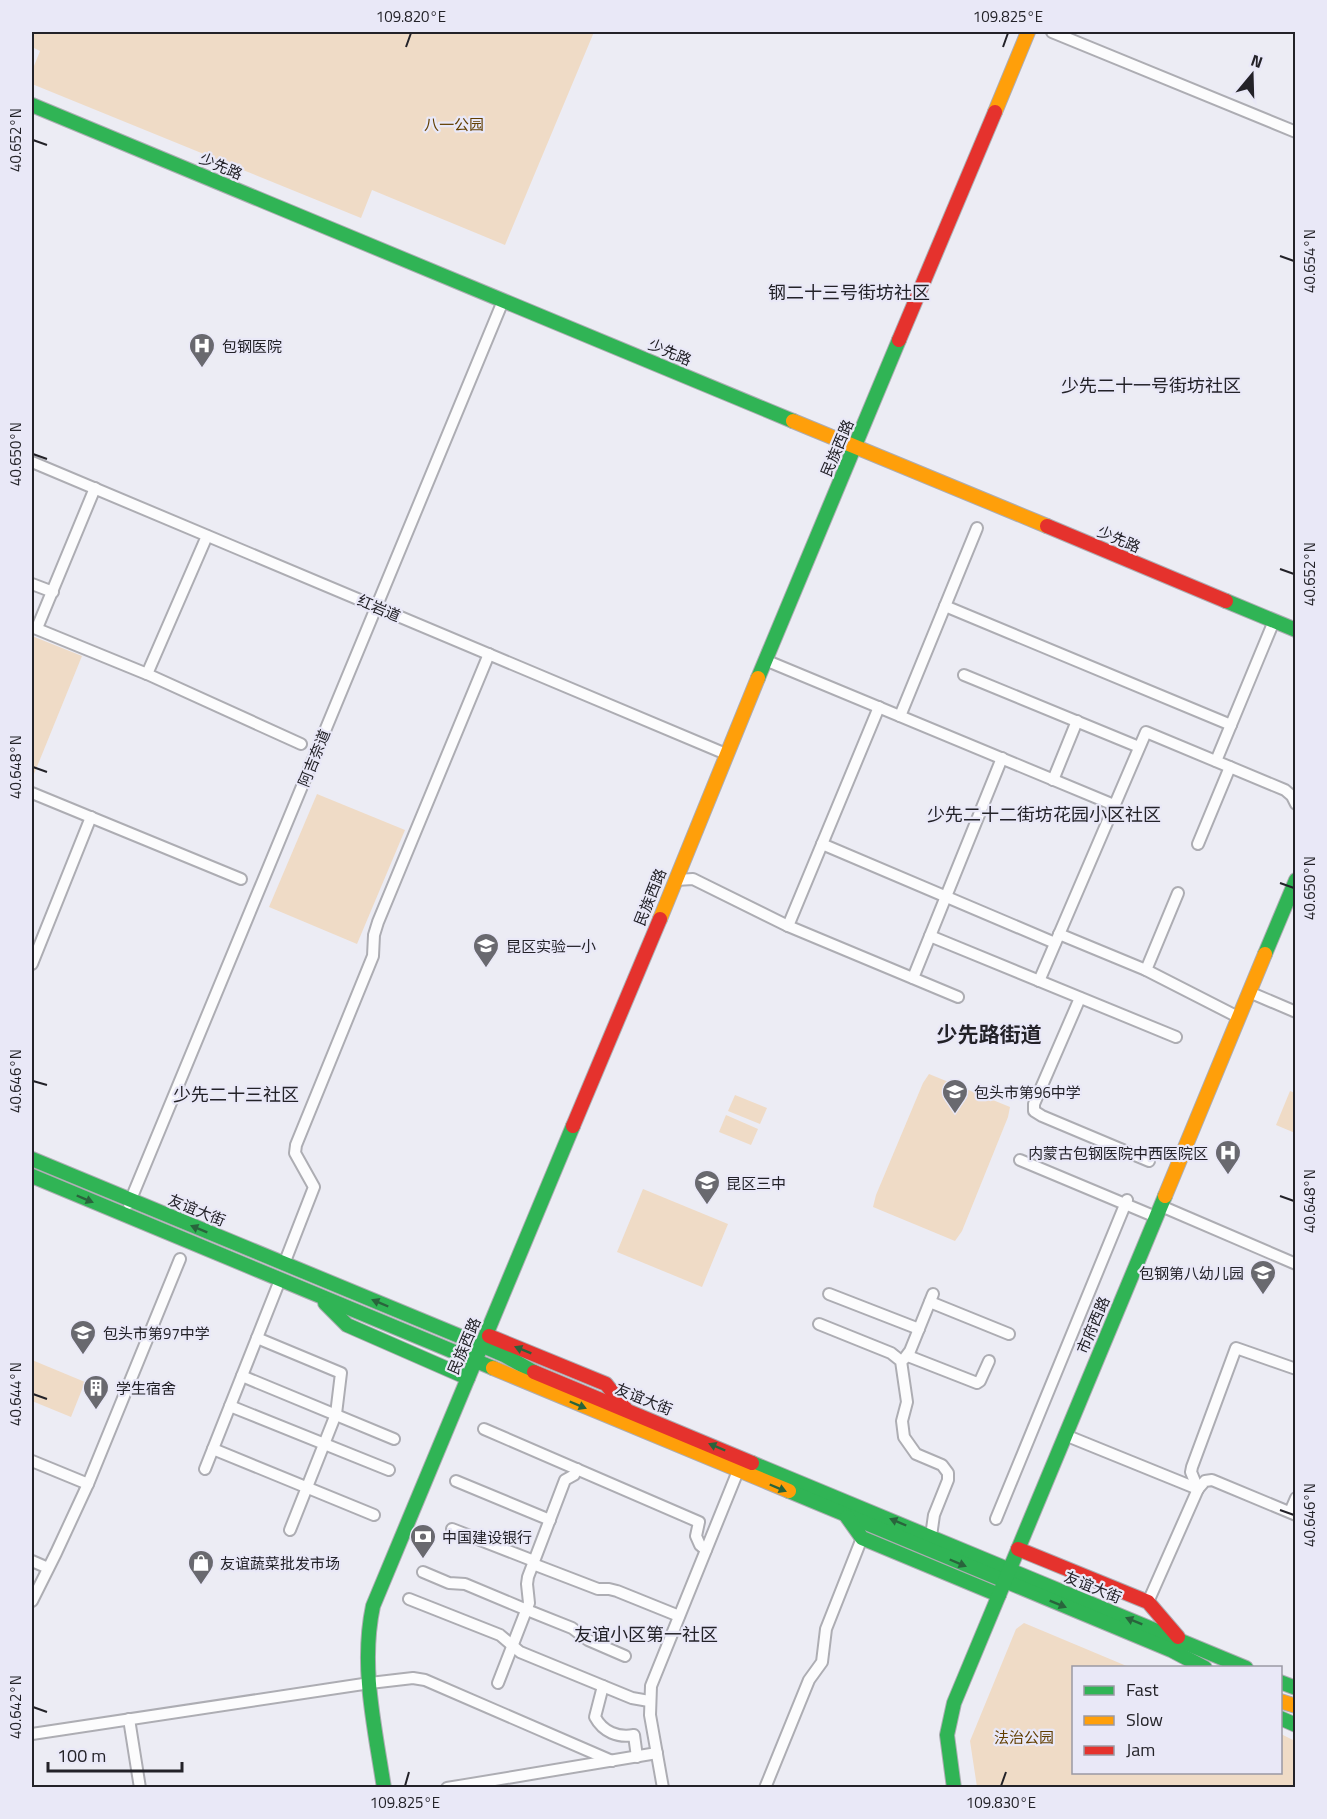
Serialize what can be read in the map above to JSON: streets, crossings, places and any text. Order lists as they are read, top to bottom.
{
  "streets": {
    "main road": [
      "少先路",
      "民族西路",
      "友谊大街",
      "市府西路"
    ],
    "street": ["红岩道", "阿吉奈道"]
  },
  "crossings": [
    ["少先路", "民族西路"],
    ["少先路", "阿吉奈道"],
    ["民族西路", "红岩道"],
    ["民族西路", "友谊大街"],
    ["红岩道", "阿吉奈道"],
    ["阿吉奈道", "友谊大街"],
    ["友谊大街", "市府西路"]
  ],
  "districts": [
    "钢二十三号街坊社区",
    "少先二十一号街坊社区",
    "少先二十二街坊花园小区社区",
    "少先路街道",
    "少先二十三社区",
    "友谊小区第一社区"
  ],
  "parks": ["八一公园", "法治公园"],
  "places": {
    "hospital": ["包钢医院", "内蒙古包钢医院中西医院区"],
    "school or university": [
      "昆区实验一小",
      "包头市第96中学",
      "昆区三中",
      "包钢第八幼儿园",
      "包头市第97中学"
    ],
    "building": ["学生宿舍"],
    "bank": ["中国建设银行"],
    "shop": ["友谊蔬菜批发市场"]
  },
  "legend": ["Fast", "Slow", "Jam"],
  "scale_bar": "100 m",
  "north": "top",
  "coordinates": [
    "109.820°E",
    "109.825°E",
    "40.652°N",
    "40.654°N",
    "40.650°N",
    "40.648°N",
    "40.646°N",
    "40.644°N",
    "40.642°N",
    "109.830°E"
  ]
}
